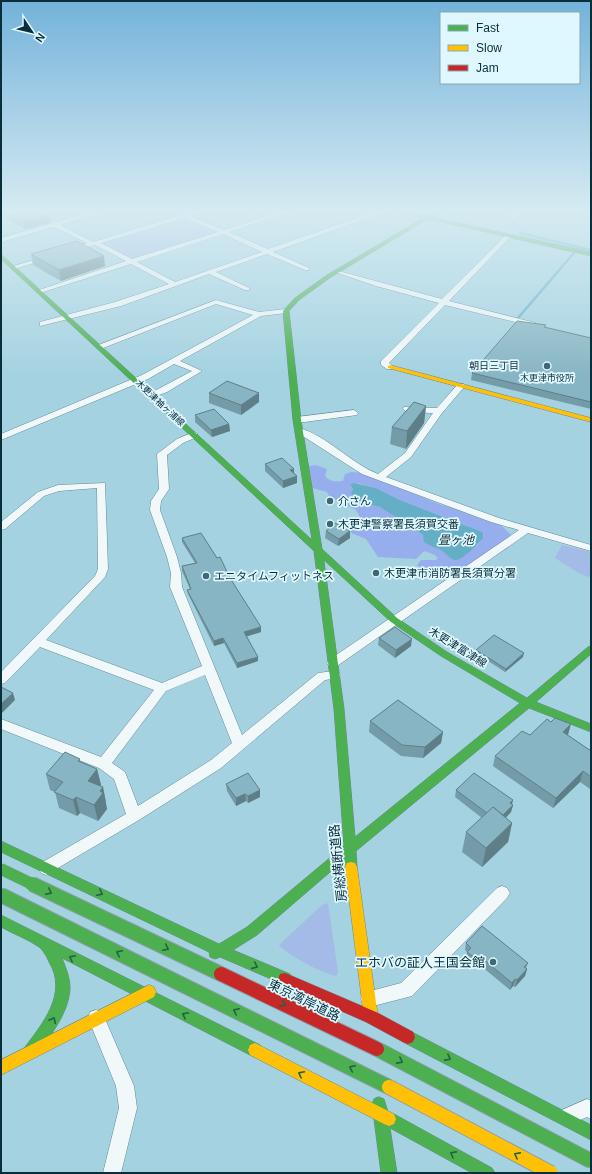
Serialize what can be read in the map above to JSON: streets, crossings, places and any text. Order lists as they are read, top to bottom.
{
  "streets": {
    "main road": [
      "木更津袖ヶ浦線",
      "木更津富津線",
      "房総横断道路",
      "東京湾岸道路"
    ]
  },
  "crossings": [
    ["木更津袖ヶ浦線", "木更津富津線"],
    ["木更津袖ヶ浦線", "房総横断道路"],
    ["木更津富津線", "房総横断道路"]
  ],
  "districts": ["朝日三丁目"],
  "water": ["畳ヶ池"],
  "places": [
    "木更津市役所",
    "介さん",
    "木更津警察署長須賀交番",
    "木更津市消防署長須賀分署",
    "エニタイムフィットネス",
    "エホバの証人王国会館"
  ],
  "legend": ["Fast", "Slow", "Jam"],
  "north": "bottom right"
}
